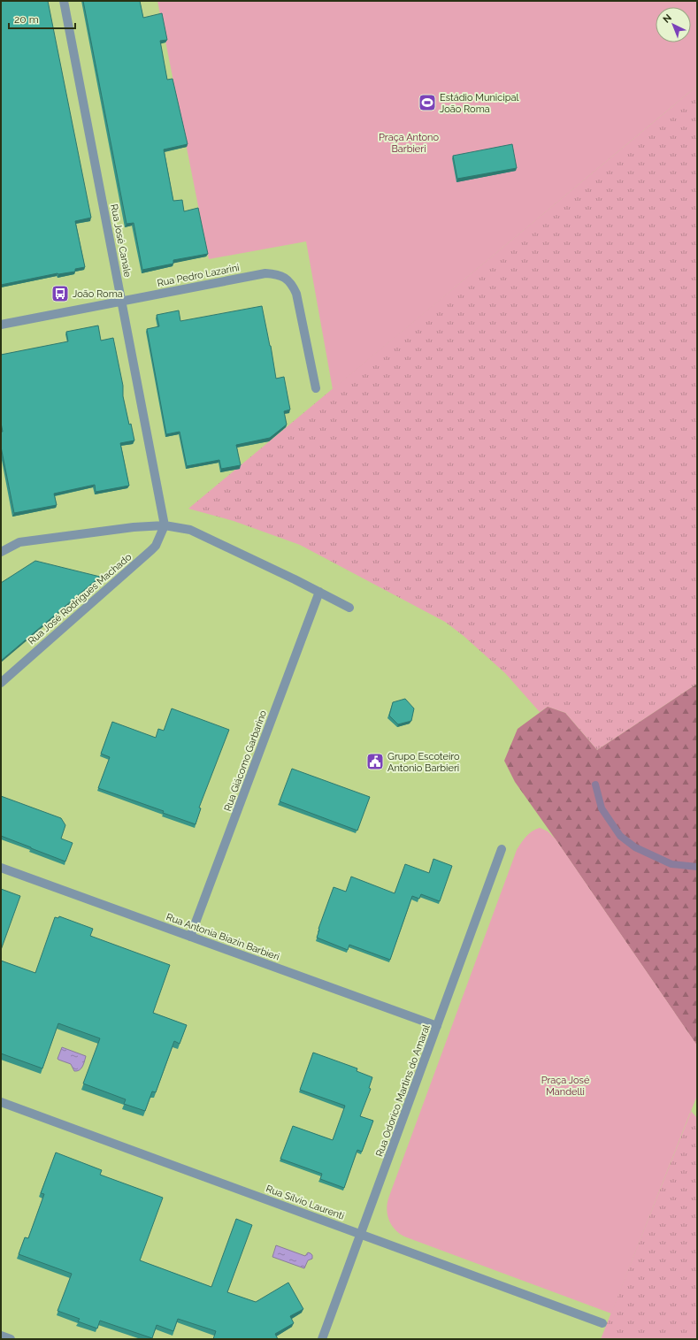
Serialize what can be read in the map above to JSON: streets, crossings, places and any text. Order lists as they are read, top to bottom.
{
  "streets": {
    "street": [
      "Rua José Canale",
      "Rua Pedro Lazarini",
      "Rua José Rodrigues Machado",
      "Rua Giácomo Garbarino",
      "Rua Antonia Biazin Barbieri",
      "Rua Odorico Martins do Amaral",
      "Rua Sílvio Laurenti"
    ]
  },
  "crossings": [
    ["Rua José Canale", "Rua Pedro Lazarini"],
    ["Rua José Canale", "Rua José Rodrigues Machado"],
    ["Rua Giácomo Garbarino", "Rua Antonia Biazin Barbieri"],
    ["Rua Antonia Biazin Barbieri", "Rua Odorico Martins do Amaral"],
    ["Rua Odorico Martins do Amaral", "Rua Sílvio Laurenti"]
  ],
  "parks": ["Praça Antono Barbieri", "Praça José Mandelli"],
  "places": {
    "sports": ["Estádio Municipal João Roma"],
    "bus stop": ["João Roma"],
    "public building": ["Grupo Escoteiro Antonio Barbieri"]
  },
  "scale_bar": "20 m",
  "north": "top left"
}
